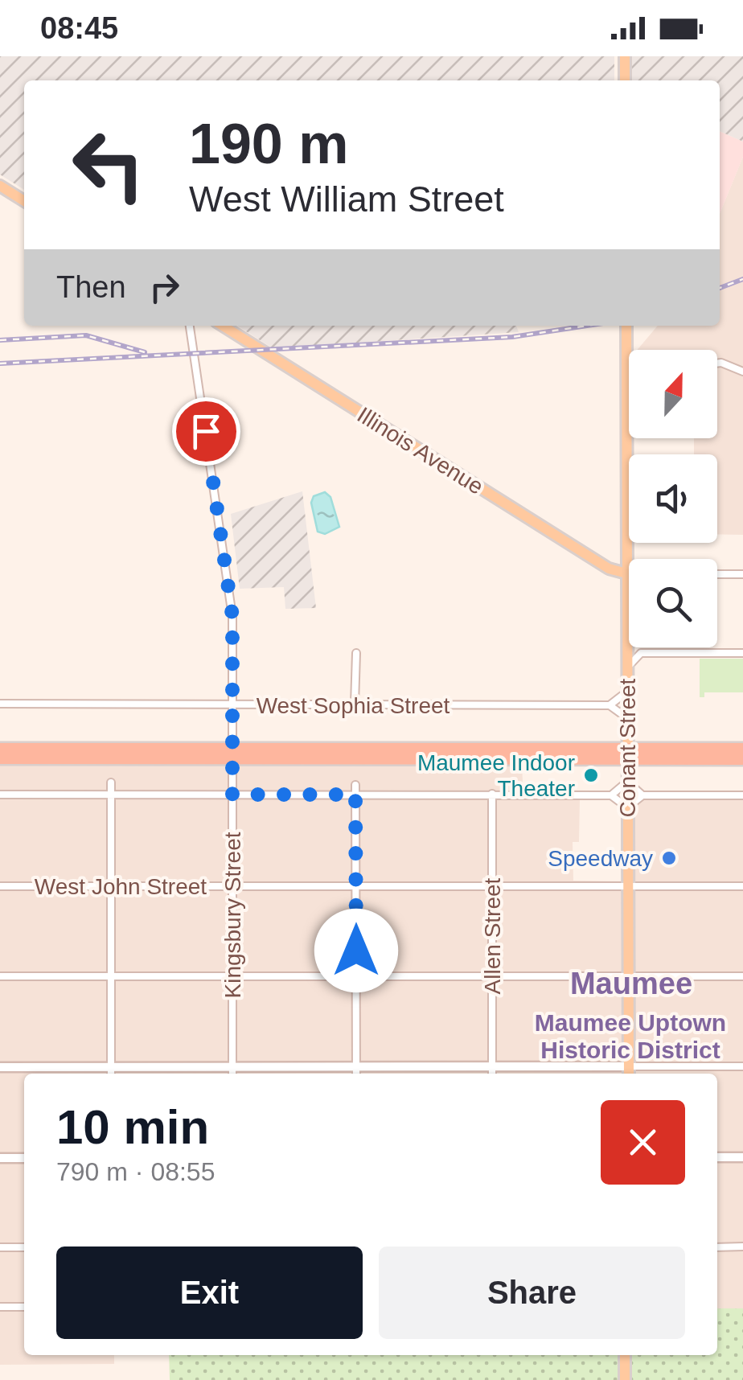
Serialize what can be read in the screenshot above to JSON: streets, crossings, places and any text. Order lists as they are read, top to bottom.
{
  "streets": {
    "main road": ["Illinois Avenue", "Conant Street"],
    "street": [
      "West Sophia Street",
      "West John Street",
      "Kingsbury Street",
      "Allen Street"
    ]
  },
  "crossings": [
    ["Illinois Avenue", "Conant Street"],
    ["West Sophia Street", "Kingsbury Street"],
    ["Conant Street", "West John Street"],
    ["West John Street", "Kingsbury Street"],
    ["West John Street", "Allen Street"]
  ],
  "districts": ["Maumee", "Maumee Uptown Historic District"],
  "places": ["Maumee Indoor Theater", "Speedway"],
  "north": "top",
  "page": {
    "status": "08:45",
    "turn": ["190 m", "West William Street"],
    "then": "Then",
    "heading": ["10 min", "790 m · 08:55"],
    "buttons": ["Exit", "Share"]
  }
}
